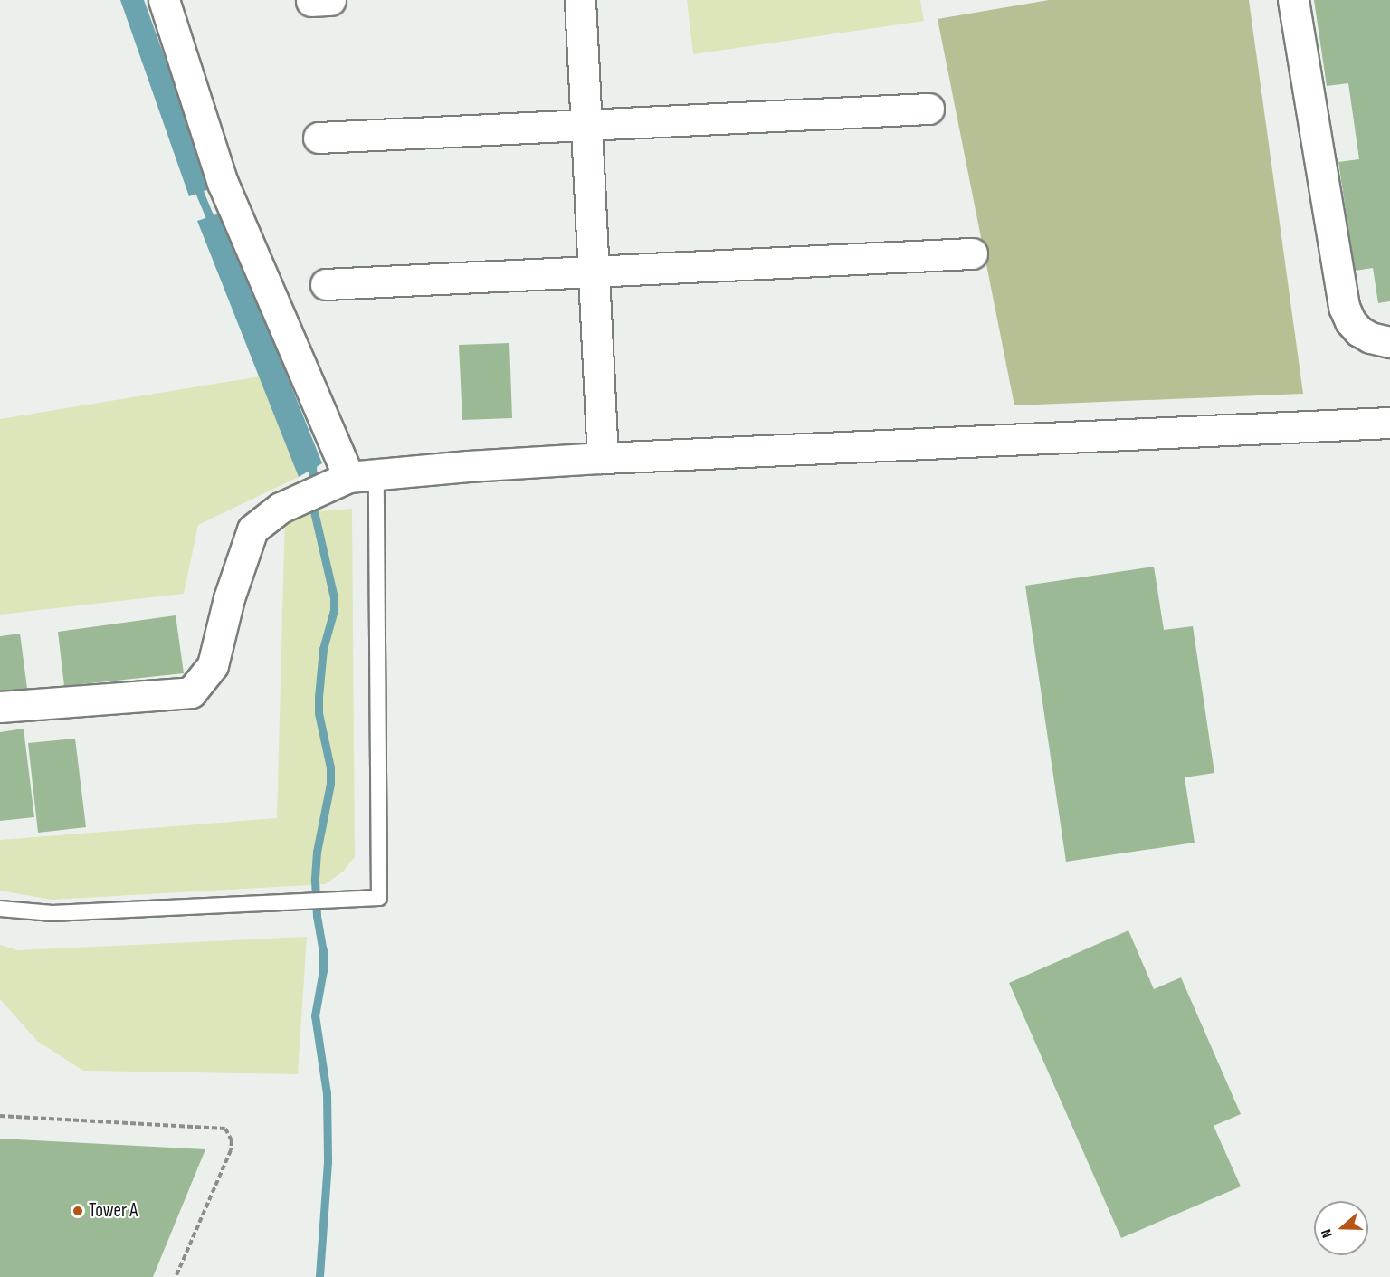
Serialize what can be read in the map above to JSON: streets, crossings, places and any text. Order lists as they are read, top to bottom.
{
  "places": ["Tower A"],
  "north": "left"
}
